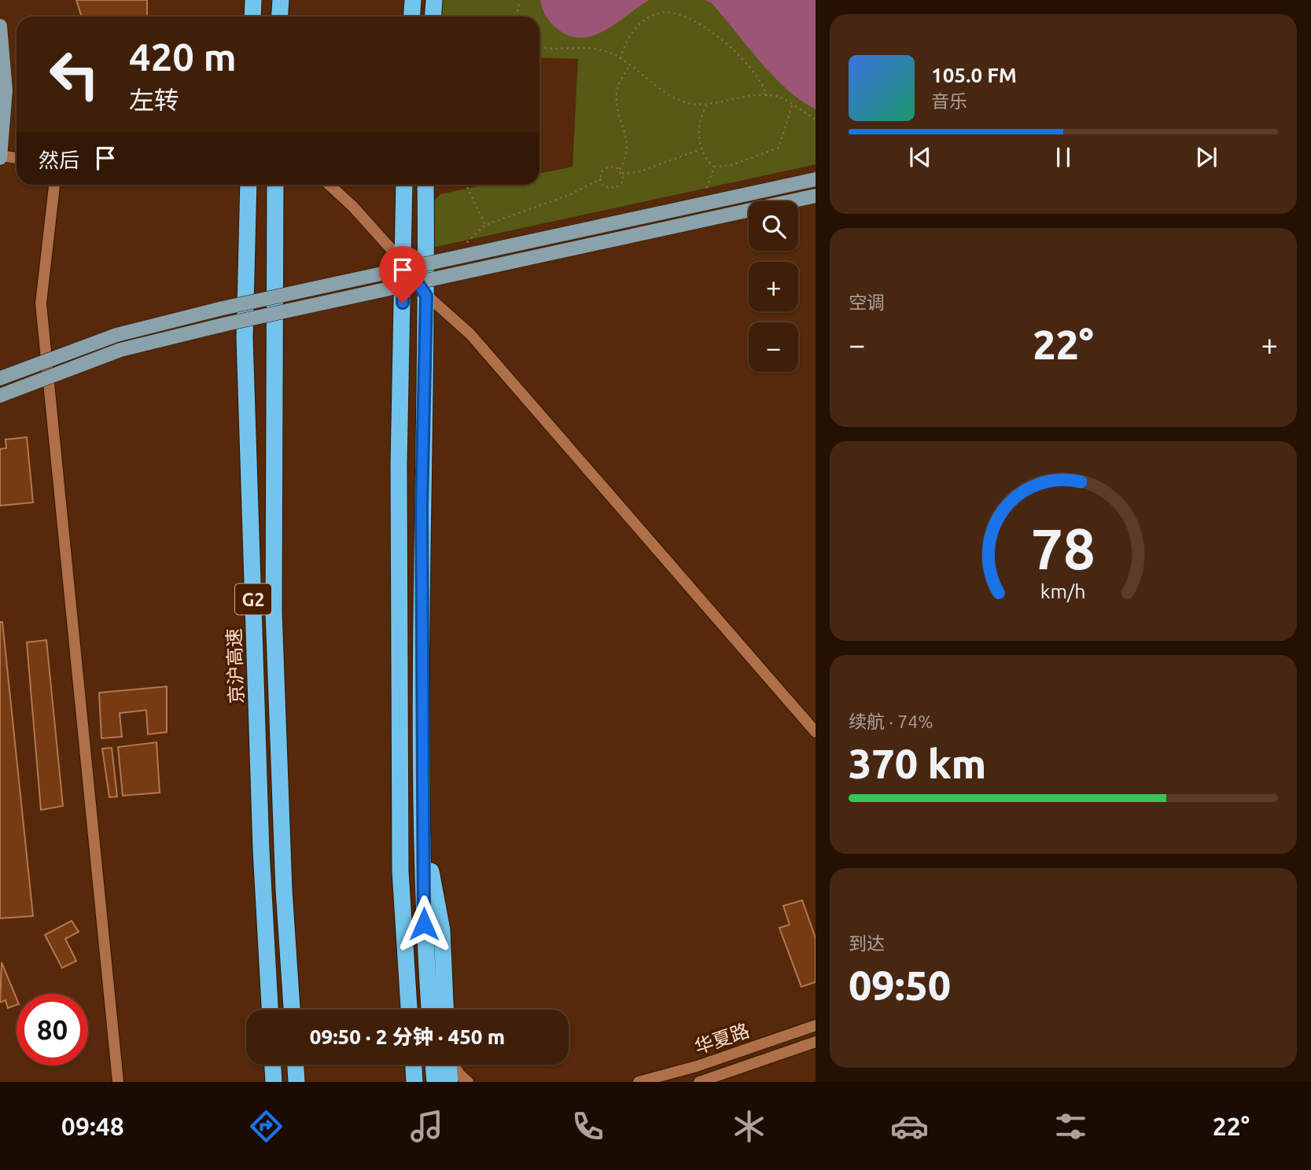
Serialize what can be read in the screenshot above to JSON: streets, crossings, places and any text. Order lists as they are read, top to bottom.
{
  "streets": {
    "highway": ["G2", "京沪高速"],
    "street": ["华夏路"]
  },
  "page": {
    "turn": ["420 m", "左转"],
    "song": ["105.0 FM", "音乐"],
    "then": "然后",
    "map_buttons": ["+", "−"],
    "tile": [
      "空调",
      ["续航 · 74%", "370 km"],
      ["到达", "09:50"]
    ],
    "heat": ["−", "22°", "+"],
    "limit": "80",
    "trip": "09:50 · 2 分钟 · 450 m",
    "tabs": ["09:48", "22°"],
    "gauge": ["78", "km/h"]
  }
}
